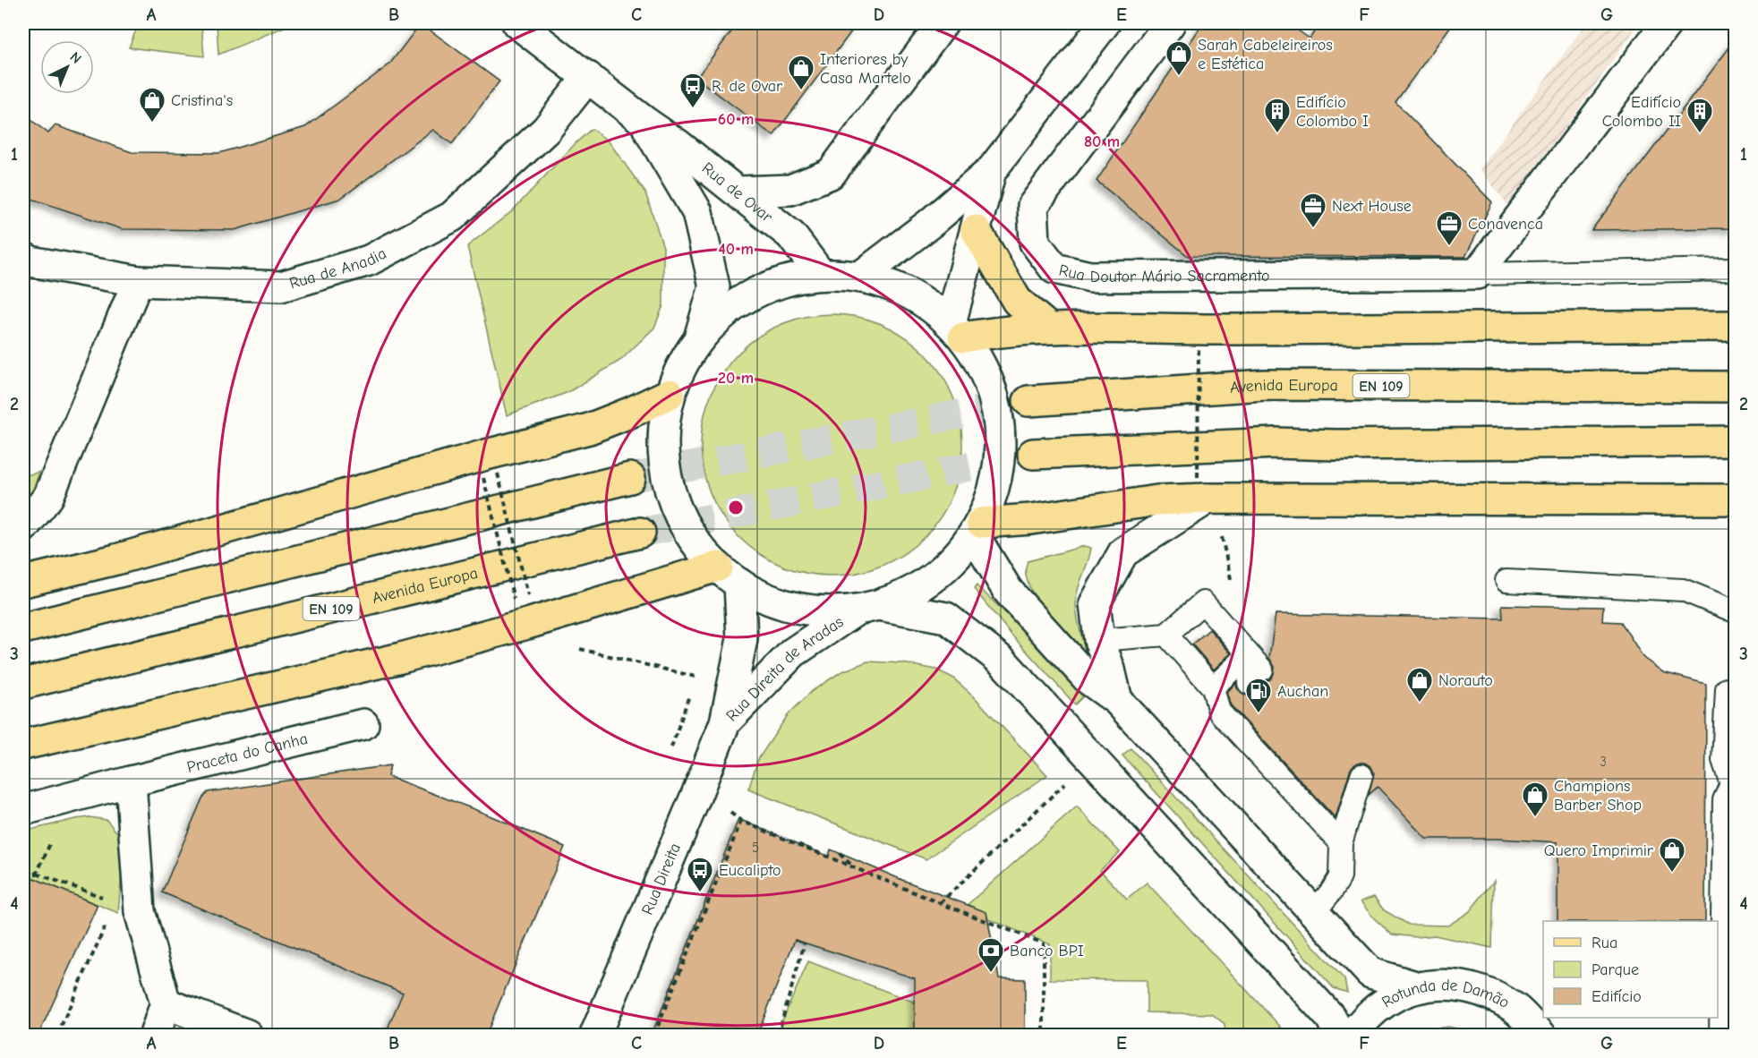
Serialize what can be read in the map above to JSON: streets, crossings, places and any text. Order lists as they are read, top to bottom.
{
  "streets": {
    "main road": ["EN 109", "Avenida Europa"],
    "street": [
      "Rua de Ovar",
      "Rua de Anadia",
      "Rua Doutor Mário Sacramento",
      "Rua Direita de Aradas",
      "Praceta do Canha",
      "Rua Direita",
      "Rotunda de Damão"
    ]
  },
  "crossings": [
    ["Rua de Ovar", "Rua de Anadia"],
    ["Rua Direita de Aradas", "Rua Direita"]
  ],
  "places": {
    "shop": [
      "Sarah Cabeleireiros e Estética",
      "Interiores by Casa Martelo",
      "Cristina's",
      "Norauto",
      "Champions Barber Shop",
      "Quero Imprimir"
    ],
    "bus stop": ["R. de Ovar", "Eucalipto"],
    "building": ["Edifício Colombo I", "Edifício Colombo II"],
    "office": ["Next House", "Conavenca"],
    "fuel station": ["Auchan"],
    "bank": ["Banco BPI"]
  },
  "house_numbers": ["3", "5"],
  "legend": ["Rua", "Parque", "Edifício"],
  "north": "top right",
  "grid": {
    "columns": [
      "A",
      "B",
      "C",
      "D",
      "E",
      "F",
      "G"
    ],
    "rows": [
      "1",
      "2",
      "3",
      "4"
    ]
  },
  "rings": [
    "60 m",
    "80 m",
    "40 m",
    "20 m"
  ]
}
